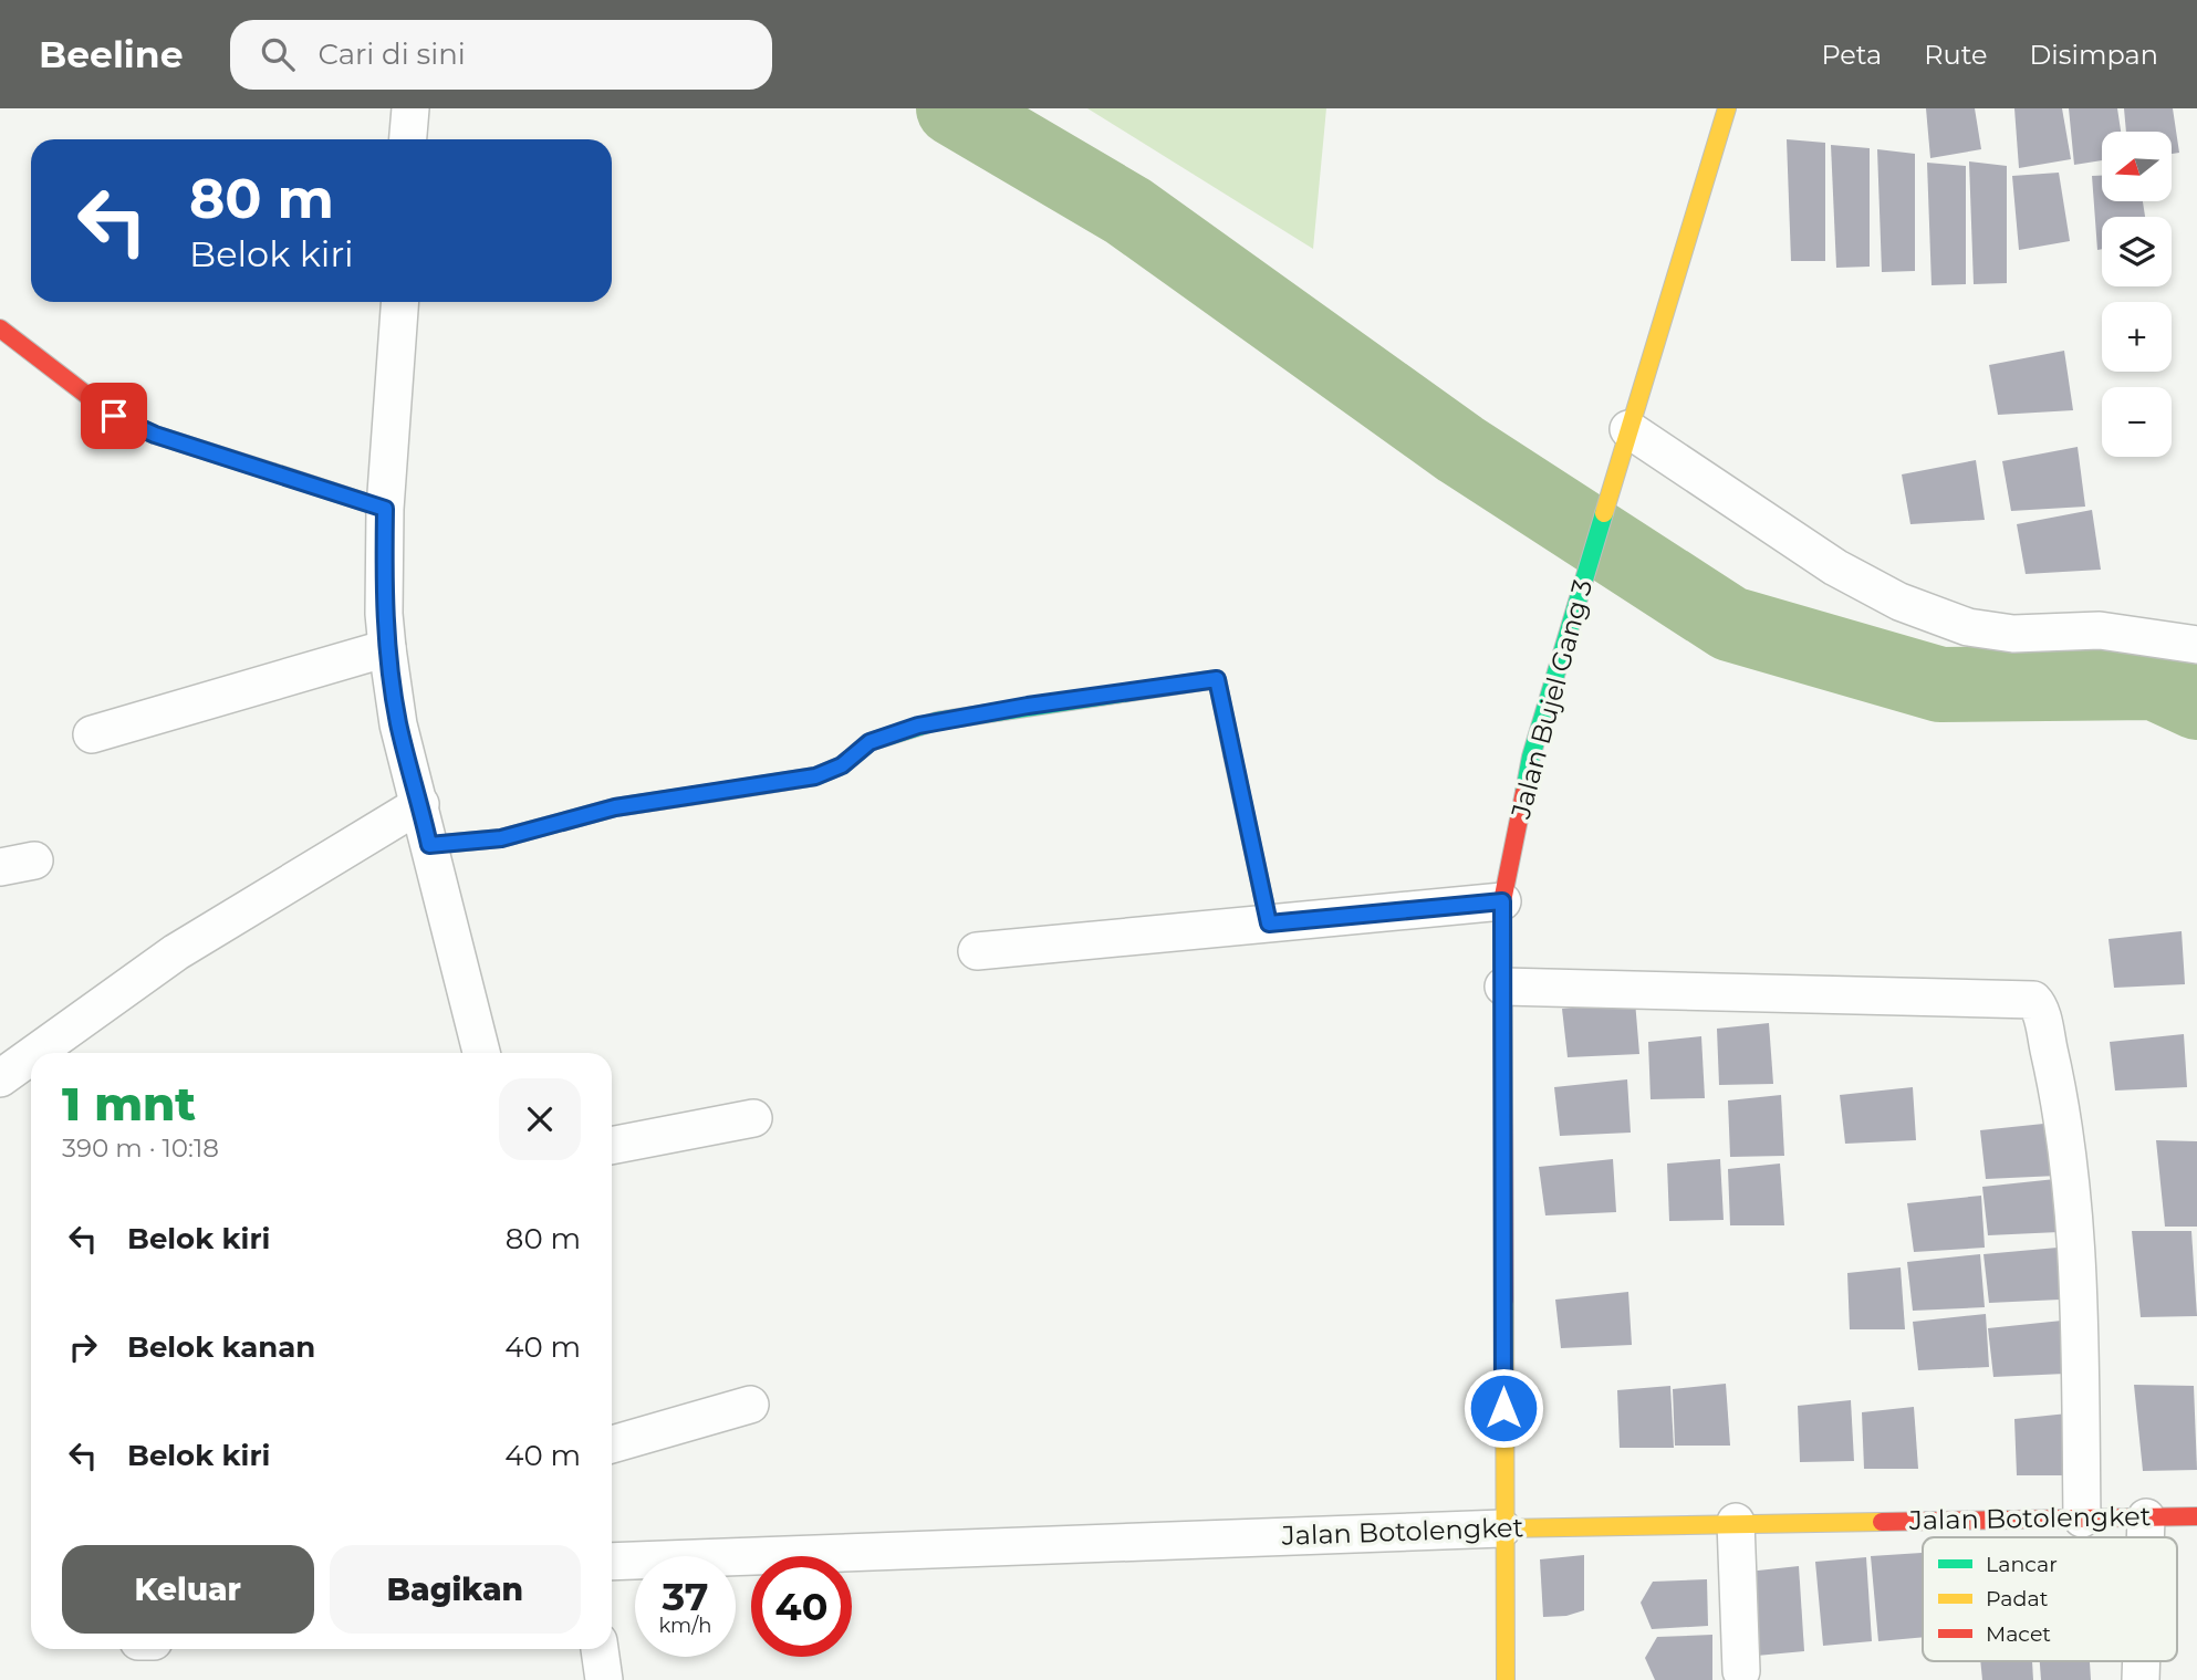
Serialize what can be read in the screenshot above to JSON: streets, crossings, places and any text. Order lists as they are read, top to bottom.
{
  "streets": {
    "street": ["Jalan Bujel Gang 3", "Jalan Botolengket"]
  },
  "crossings": [
    ["Jalan Bujel Gang 3", "Jalan Botolengket"]
  ],
  "legend": ["Lancar", "Padat", "Macet"],
  "north": "left",
  "page": {
    "header": "Beeline",
    "search": "Cari di sini",
    "nav": ["Peta", "Rute", "Disimpan"],
    "map_buttons": ["+", "−"],
    "turn": ["80 m", "Belok kiri"],
    "heading": ["1 mnt", "390 m · 10:18"],
    "list": [
      {
        "name": "Belok kiri",
        "value": "80 m"
      },
      {
        "name": "Belok kanan",
        "value": "40 m"
      },
      {
        "name": "Belok kiri",
        "value": "40 m"
      }
    ],
    "buttons": ["Keluar", "Bagikan"],
    "speed": "37 km/h",
    "limit": "40"
  }
}
